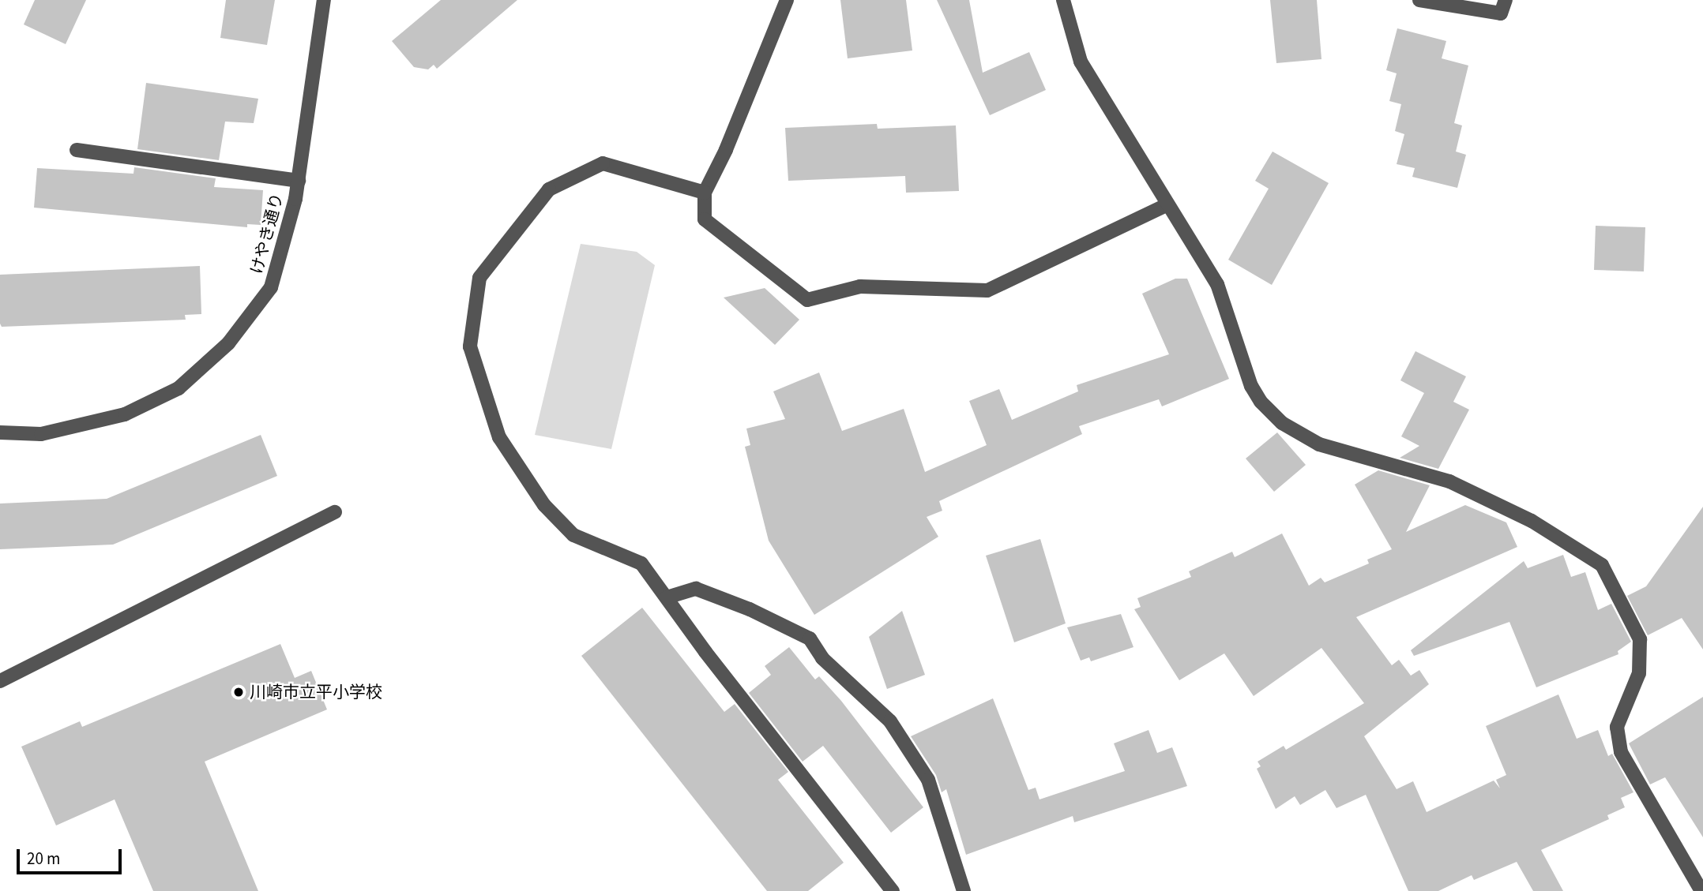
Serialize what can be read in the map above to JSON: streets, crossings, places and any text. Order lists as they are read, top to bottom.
{
  "streets": {
    "street": ["けやき通り"]
  },
  "places": ["川崎市立平小学校"],
  "scale_bar": "20 m"
}
